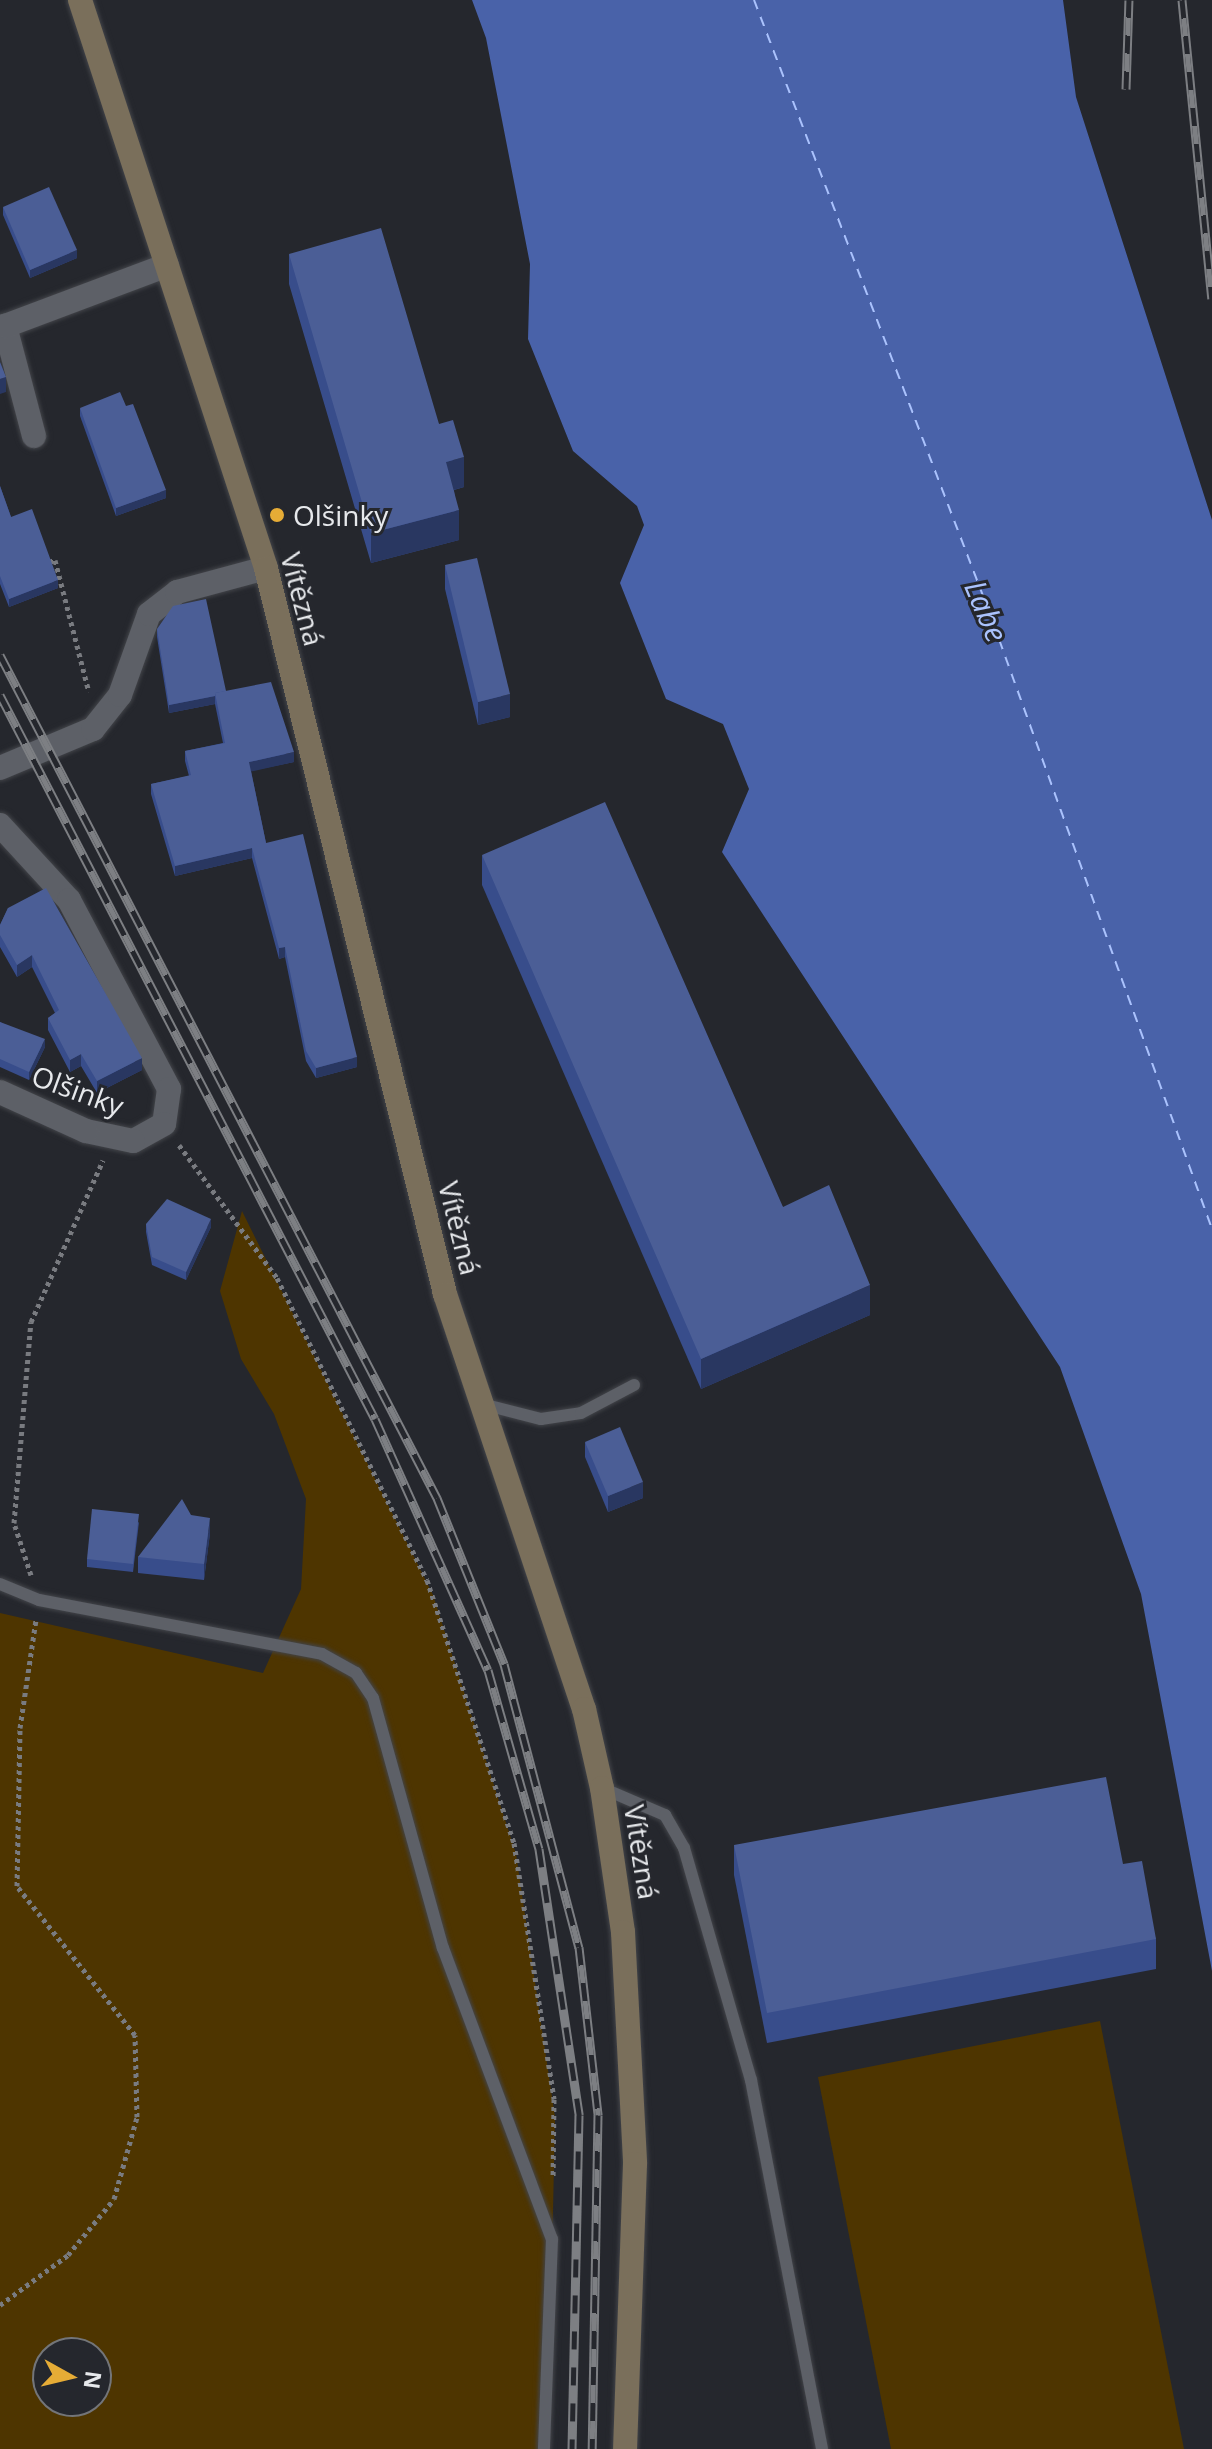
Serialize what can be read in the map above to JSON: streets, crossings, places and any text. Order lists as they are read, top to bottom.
{
  "streets": {
    "main road": ["Vítězná"],
    "street": ["Olšinky"]
  },
  "water": ["Labe"],
  "places": ["Olšinky"],
  "north": "right"
}
